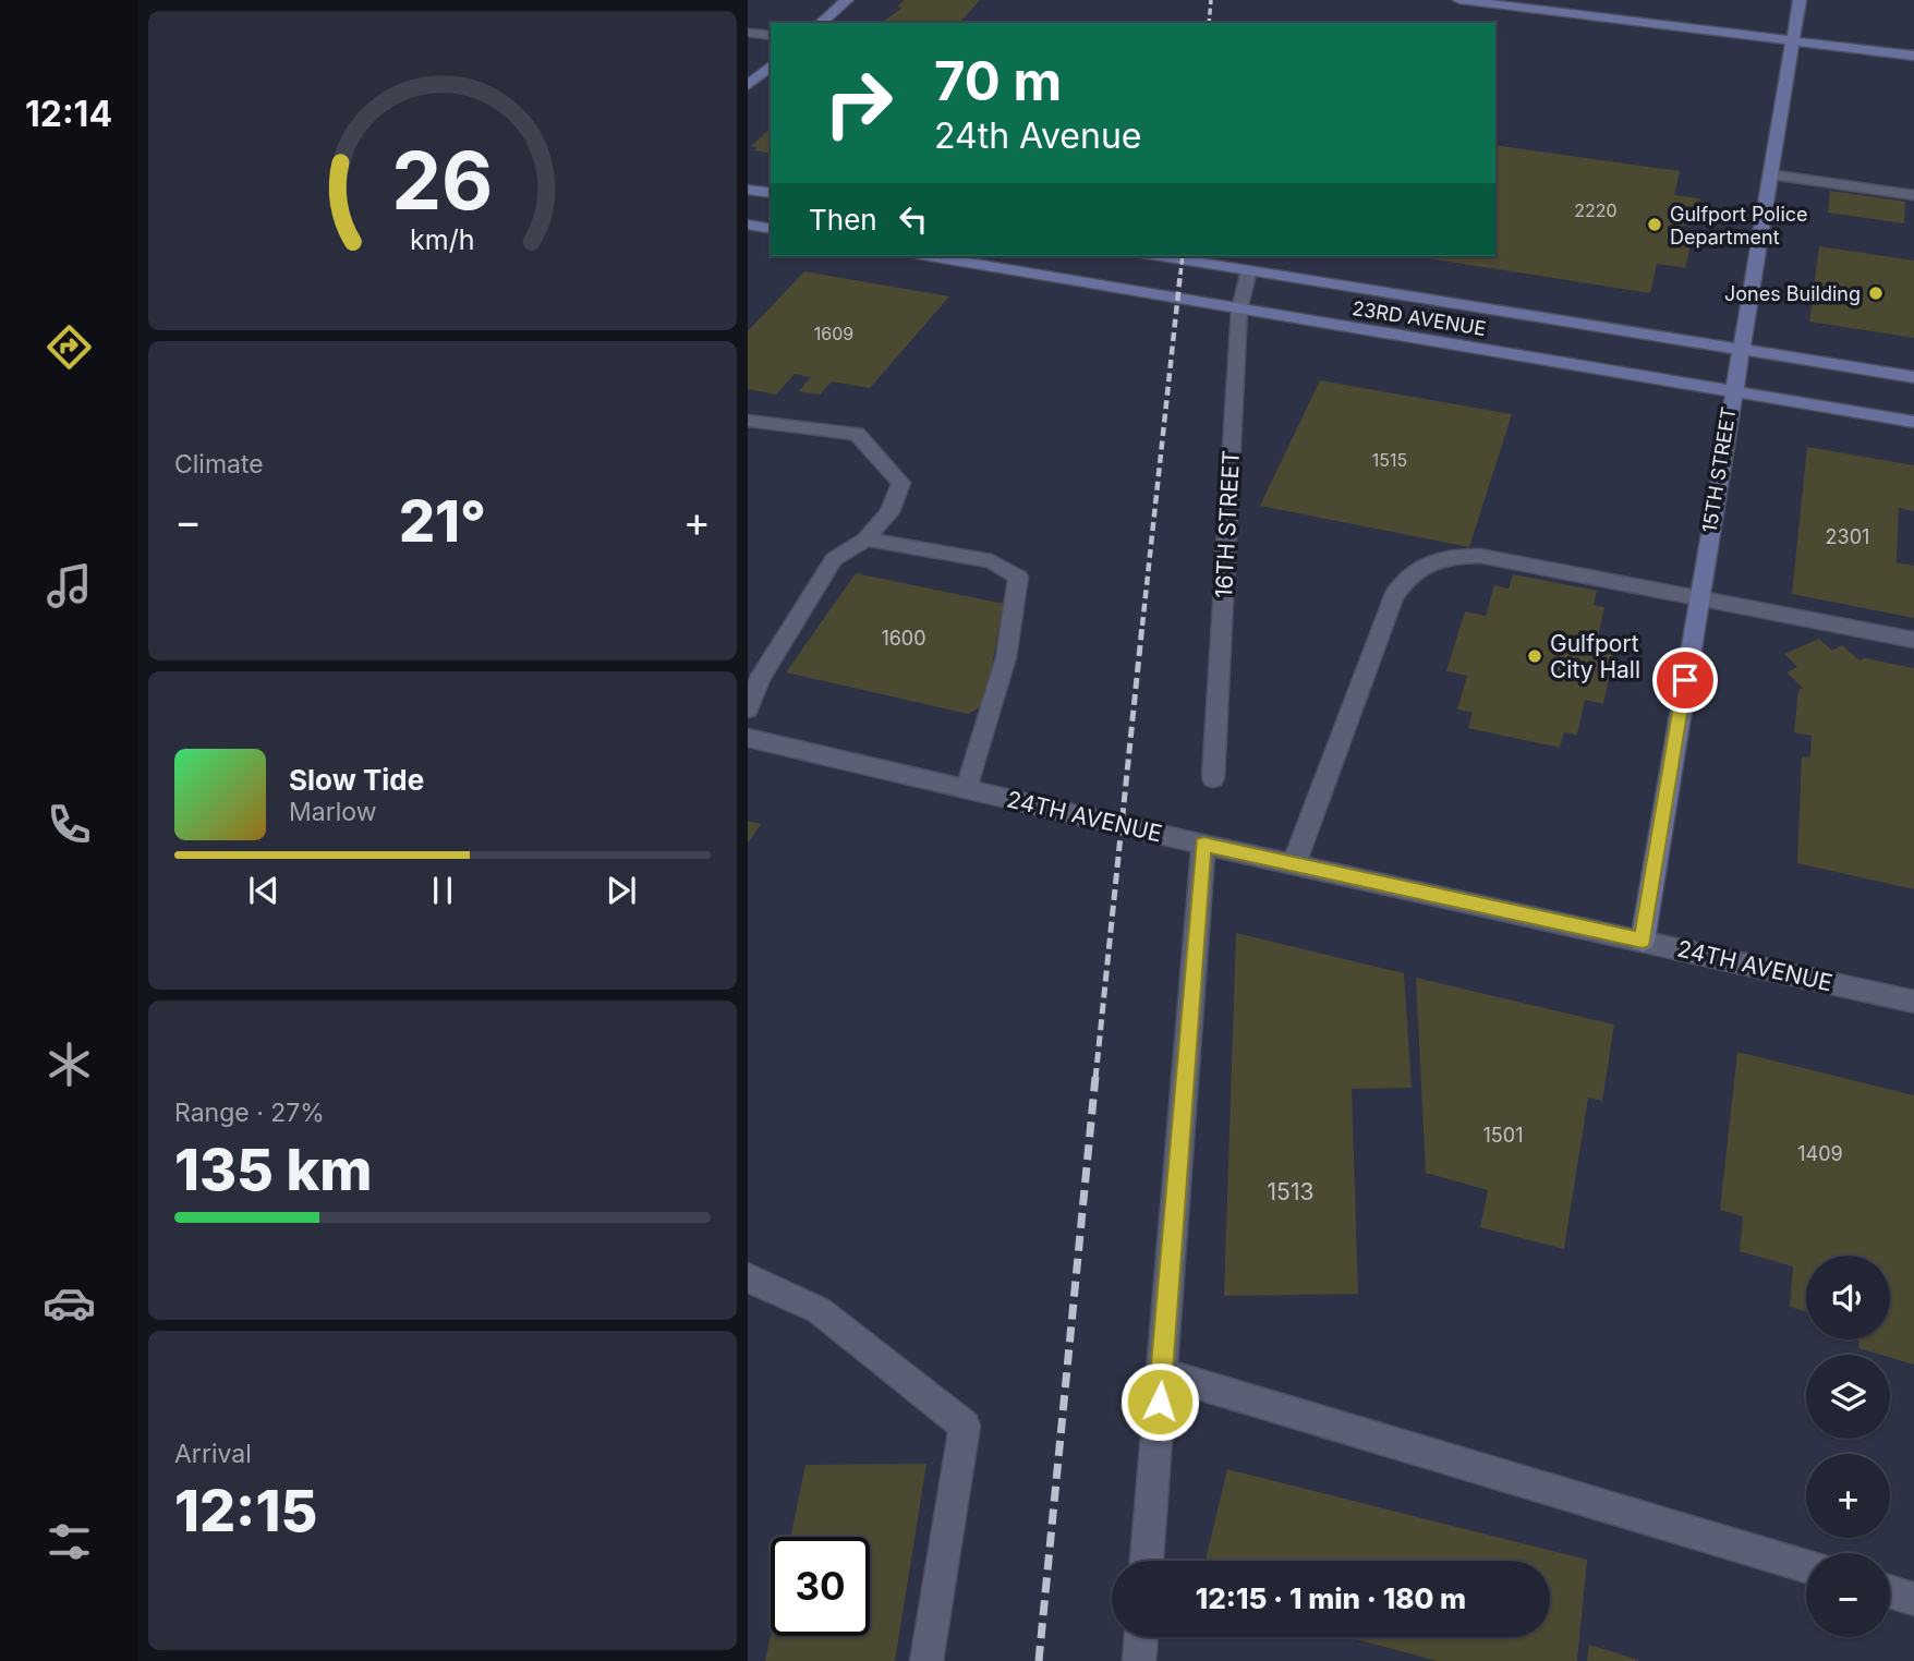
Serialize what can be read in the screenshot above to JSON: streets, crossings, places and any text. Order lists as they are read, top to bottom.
{
  "streets": {
    "street": [
      "23RD AVENUE",
      "15TH STREET",
      "16TH STREET",
      "24TH AVENUE"
    ]
  },
  "crossings": [
    ["23RD AVENUE", "15TH STREET"],
    ["23RD AVENUE", "16TH STREET"],
    ["15TH STREET", "24TH AVENUE"]
  ],
  "places": ["Gulfport Police Department", "Jones Building", "Gulfport City Hall"],
  "house_numbers": [
    "2220",
    "1609",
    "1515",
    "2301",
    "1600",
    "1501",
    "1409",
    "1513"
  ],
  "page": {
    "tabs": "12:14",
    "turn": ["70 m", "24th Avenue"],
    "then": "Then",
    "tile": [
      "Climate",
      ["Range · 27%", "135 km"],
      ["Arrival", "12:15"]
    ],
    "heat": ["−", "21°", "+"],
    "song": ["Slow Tide", "Marlow"],
    "map_buttons": ["+", "−"],
    "limit": "30",
    "trip": "12:15 · 1 min · 180 m",
    "gauge": ["26", "km/h"]
  }
}
